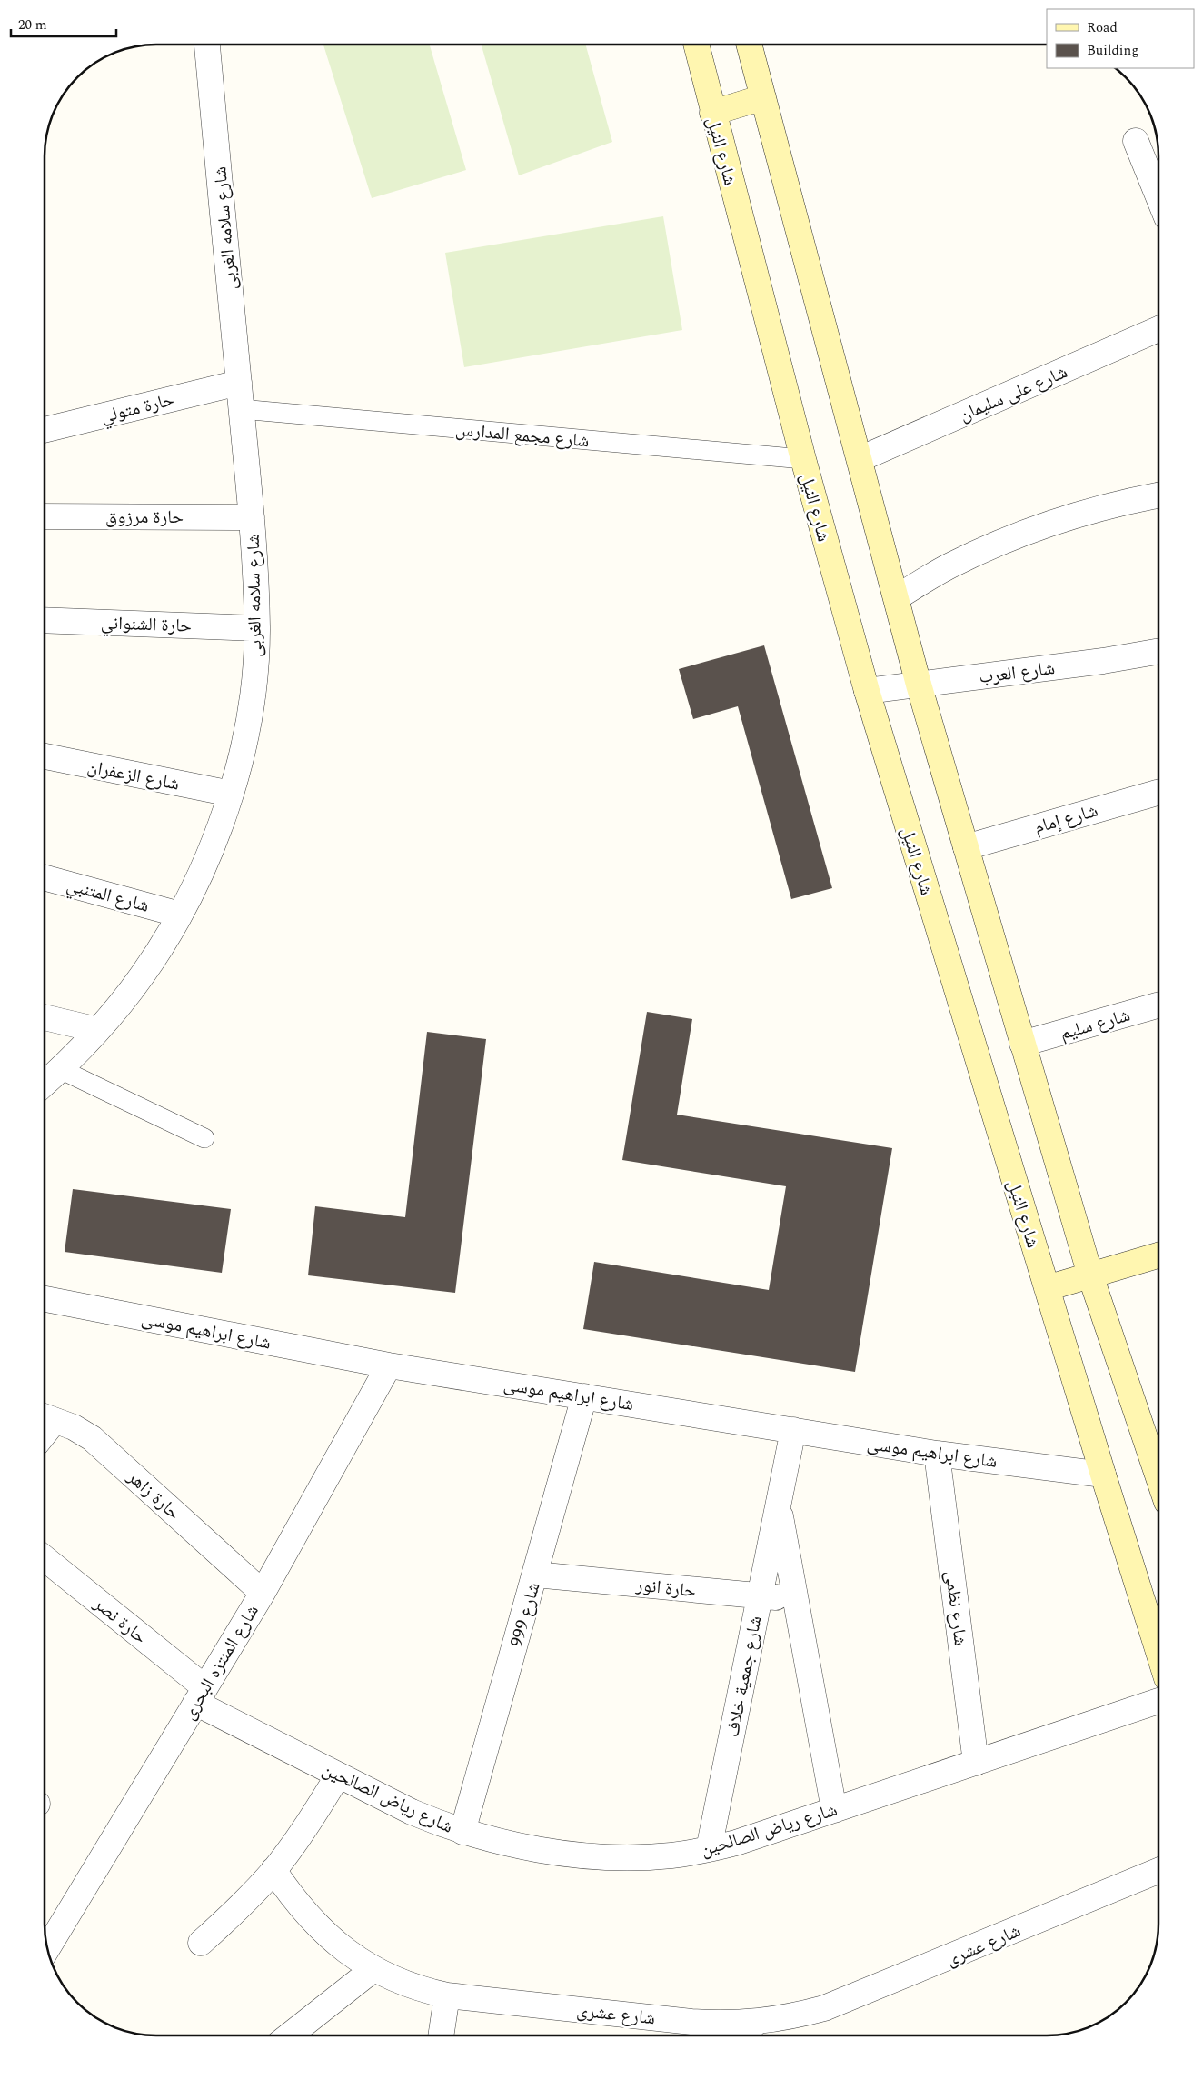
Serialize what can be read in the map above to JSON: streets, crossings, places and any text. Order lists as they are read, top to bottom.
{
  "streets": {
    "main road": ["شارع النيل"],
    "street": [
      "شارع سلامه الغربى",
      "شارع على سليمان",
      "حارة متولي",
      "حارة مرزوق",
      "حارة الشنواني",
      "شارع العرب",
      "شارع الزعفران",
      "شارع إمام",
      "شارع المتنبي",
      "شارع سليم",
      "شارع ابراهيم موسى",
      "حارة زاهر",
      "حارة انور",
      "شارع نظمى",
      "شارع 999",
      "حارة نصر",
      "شارع المنتزه البحرى",
      "شارع جمعية خلاف",
      "شارع رياض الصالحين",
      "شارع عشرى"
    ],
    "lane": ["شارع مجمع المدارس"]
  },
  "crossings": [
    ["شارع النيل", "شارع مجمع المدارس"],
    ["شارع النيل", "شارع العرب"],
    ["شارع النيل", "شارع ابراهيم موسى"],
    ["شارع سلامه الغربى", "حارة متولي"],
    ["شارع سلامه الغربى", "شارع مجمع المدارس"],
    ["شارع سلامه الغربى", "حارة مرزوق"],
    ["شارع سلامه الغربى", "حارة الشنواني"],
    ["شارع سلامه الغربى", "شارع الزعفران"],
    ["شارع سلامه الغربى", "شارع المتنبي"],
    ["شارع ابراهيم موسى", "شارع نظمى"],
    ["شارع ابراهيم موسى", "شارع 999"],
    ["شارع ابراهيم موسى", "شارع المنتزه البحرى"],
    ["شارع ابراهيم موسى", "شارع جمعية خلاف"],
    ["حارة زاهر", "شارع المنتزه البحرى"],
    ["حارة انور", "شارع 999"],
    ["حارة انور", "شارع جمعية خلاف"],
    ["شارع نظمى", "شارع رياض الصالحين"],
    ["شارع 999", "شارع رياض الصالحين"],
    ["حارة نصر", "شارع المنتزه البحرى"],
    ["حارة نصر", "شارع رياض الصالحين"],
    ["شارع المنتزه البحرى", "شارع رياض الصالحين"],
    ["شارع جمعية خلاف", "شارع رياض الصالحين"]
  ],
  "legend": ["Road", "Building"],
  "scale_bar": "20 m"
}
